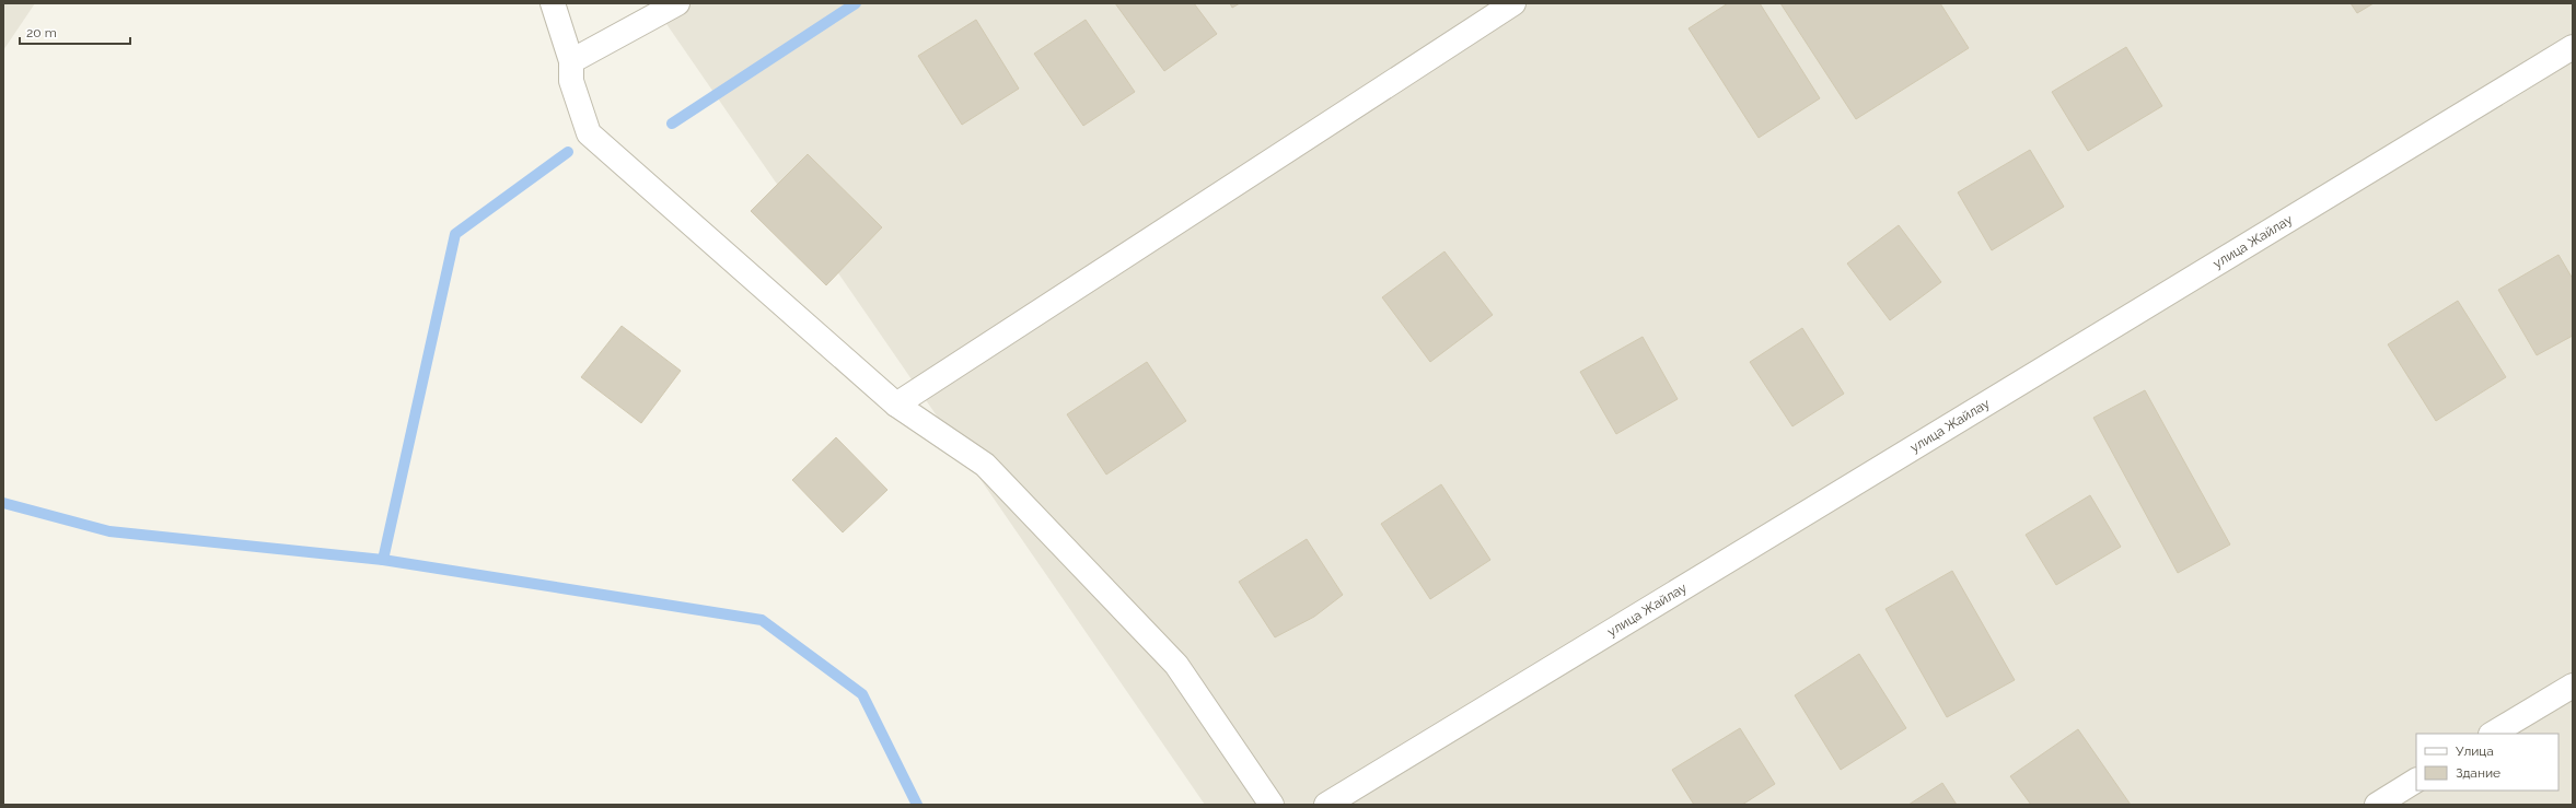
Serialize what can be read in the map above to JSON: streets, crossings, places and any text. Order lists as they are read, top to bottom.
{
  "streets": {
    "street": ["улица Жайлау"]
  },
  "legend": ["Улица", "Здание"],
  "scale_bar": "20 m"
}
